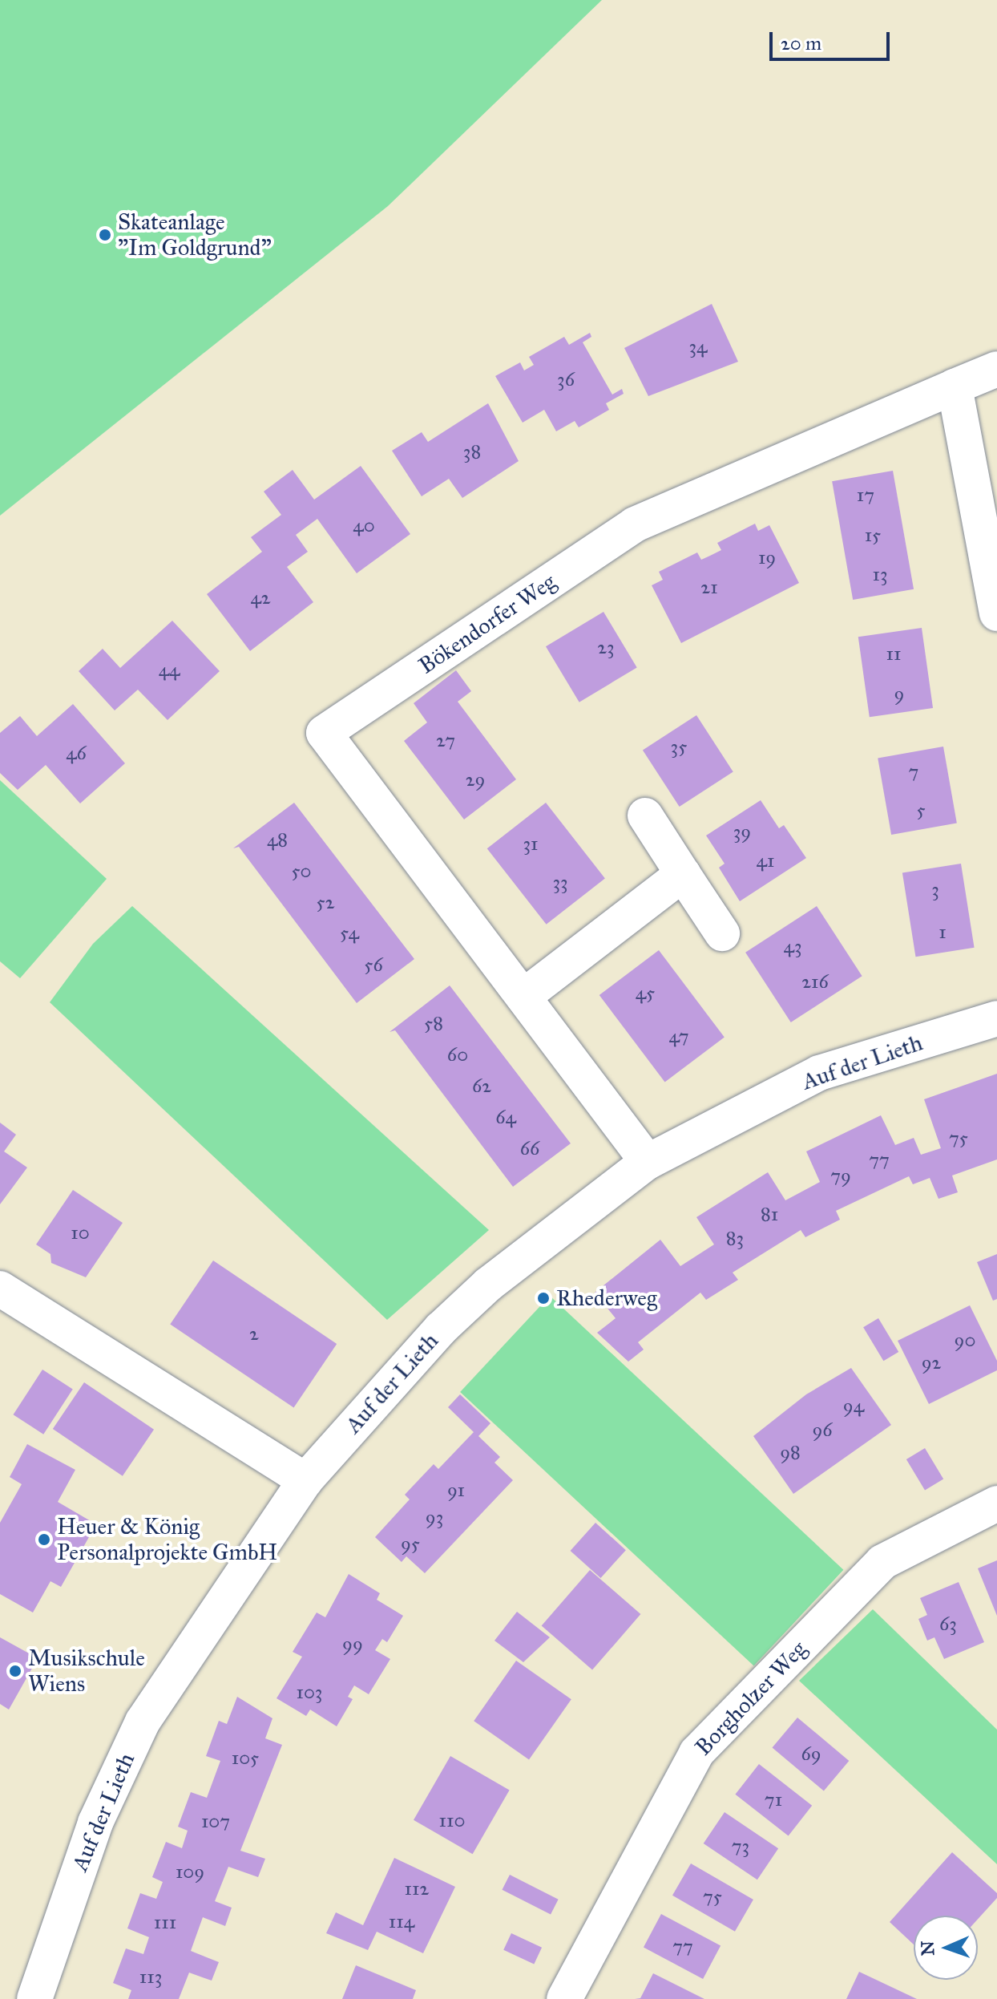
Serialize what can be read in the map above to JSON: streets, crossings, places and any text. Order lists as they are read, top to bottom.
{
  "streets": {
    "street": ["Bökendorfer Weg", "Auf der Lieth", "Borgholzer Weg"]
  },
  "crossings": [
    ["Bökendorfer Weg", "Auf der Lieth"]
  ],
  "places": [
    "Skateanlage \"Im Goldgrund\"",
    "Rhederweg",
    "Heuer & König Personalprojekte GmbH",
    "Musikschule Wiens"
  ],
  "house_numbers": [
    "34",
    "36",
    "38",
    "17",
    "40",
    "15",
    "19",
    "13",
    "21",
    "42",
    "23",
    "11",
    "44",
    "9",
    "27",
    "35",
    "46",
    "7",
    "29",
    "5",
    "39",
    "48",
    "31",
    "41",
    "50",
    "33",
    "3",
    "52",
    "1",
    "54",
    "43",
    "56",
    "216",
    "45",
    "58",
    "47",
    "60",
    "62",
    "64",
    "75",
    "66",
    "77",
    "79",
    "81",
    "10",
    "83",
    "2",
    "90",
    "92",
    "94",
    "96",
    "98",
    "91",
    "93",
    "95",
    "63",
    "99",
    "103",
    "69",
    "105",
    "71",
    "110",
    "107",
    "73",
    "109",
    "112",
    "75",
    "114",
    "111",
    "77",
    "113"
  ],
  "scale_bar": "20 m",
  "north": "left"
}
